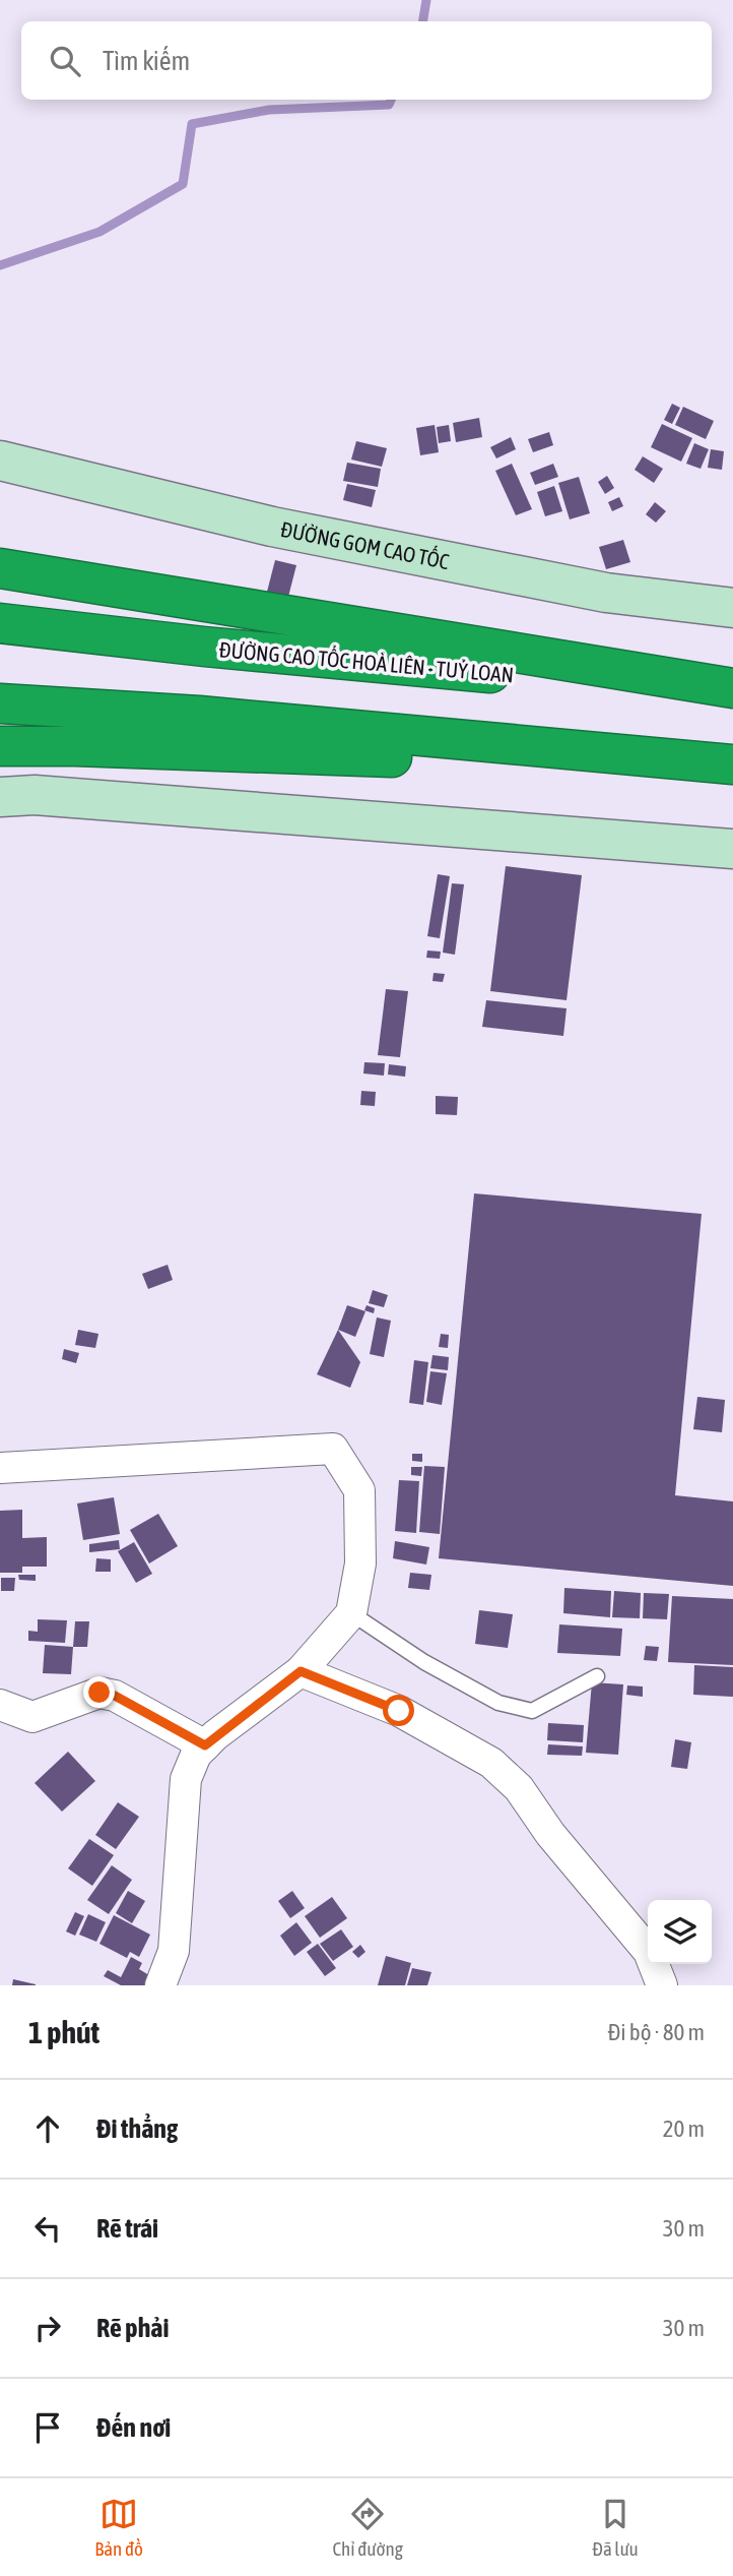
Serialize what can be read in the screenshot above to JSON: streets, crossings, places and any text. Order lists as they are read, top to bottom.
{
  "streets": {
    "highway": ["ĐƯỜNG CAO TỐC HOÀ LIÊN - TUÝ LOAN"],
    "main road": ["ĐƯỜNG GOM CAO TỐC"]
  },
  "page": {
    "search": "Tìm kiếm",
    "heading": ["1 phút", "Đi bộ · 80 m"],
    "list": [
      ["Đi thẳng", "20 m"],
      ["Rẽ trái", "30 m"],
      ["Rẽ phải", "30 m"],
      "Đến nơi"
    ],
    "nav": ["Bản đồ", "Chỉ đường", "Đã lưu"]
  }
}
